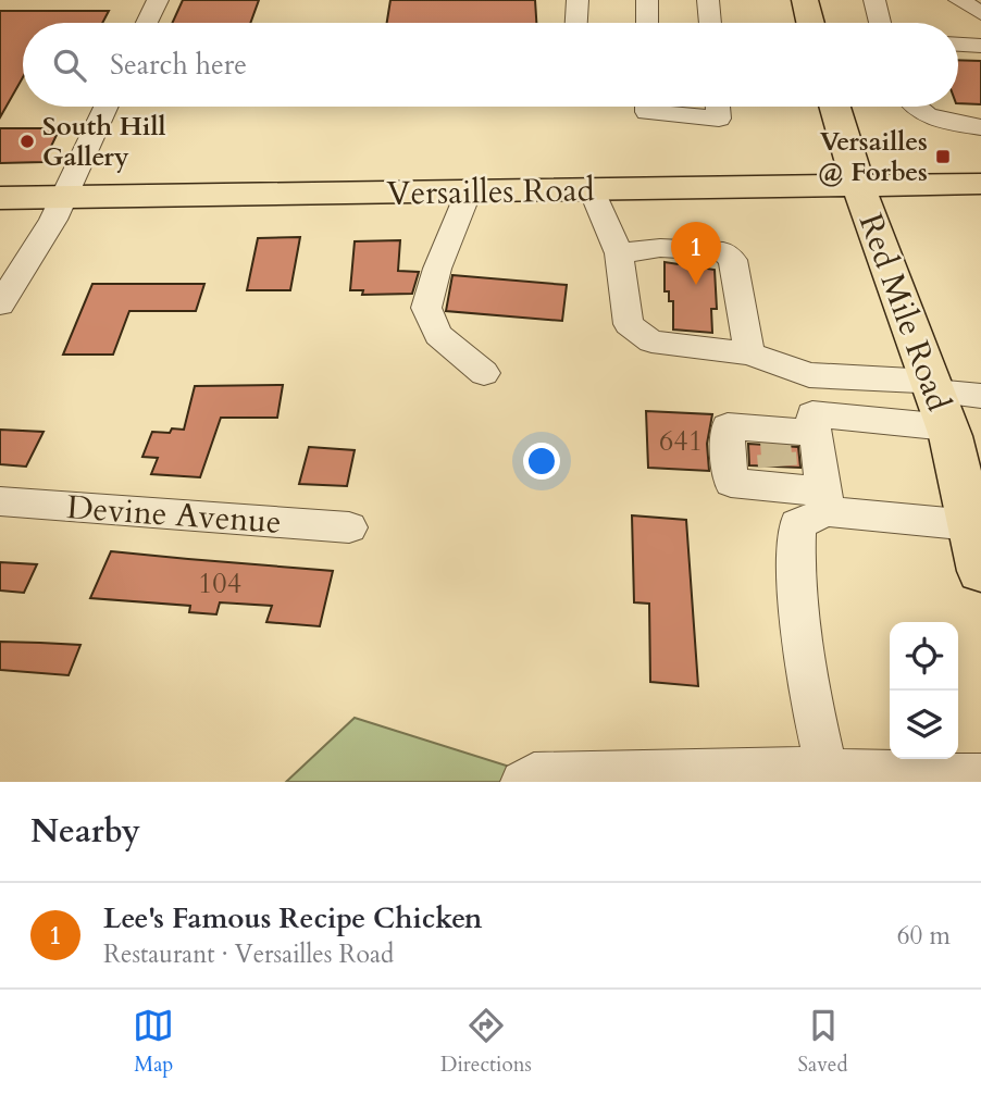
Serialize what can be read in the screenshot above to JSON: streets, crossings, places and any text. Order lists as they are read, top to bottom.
{
  "streets": {
    "main road": ["Versailles Road", "Red Mile Road"],
    "street": ["Devine Avenue"]
  },
  "crossings": [
    ["Versailles Road", "Red Mile Road"]
  ],
  "places": {
    "other": ["South Hill Gallery"],
    "transit": ["Versailles @ Forbes"]
  },
  "house_numbers": ["641", "104"],
  "page": {
    "search": "Search here",
    "pins": "1",
    "heading": "Nearby",
    "list": [
      {
        "mark": "1",
        "name": "Lee's Famous Recipe Chicken",
        "note": "Restaurant · Versailles Road",
        "value": "60 m"
      }
    ],
    "nav": ["Map", "Directions", "Saved"]
  }
}
